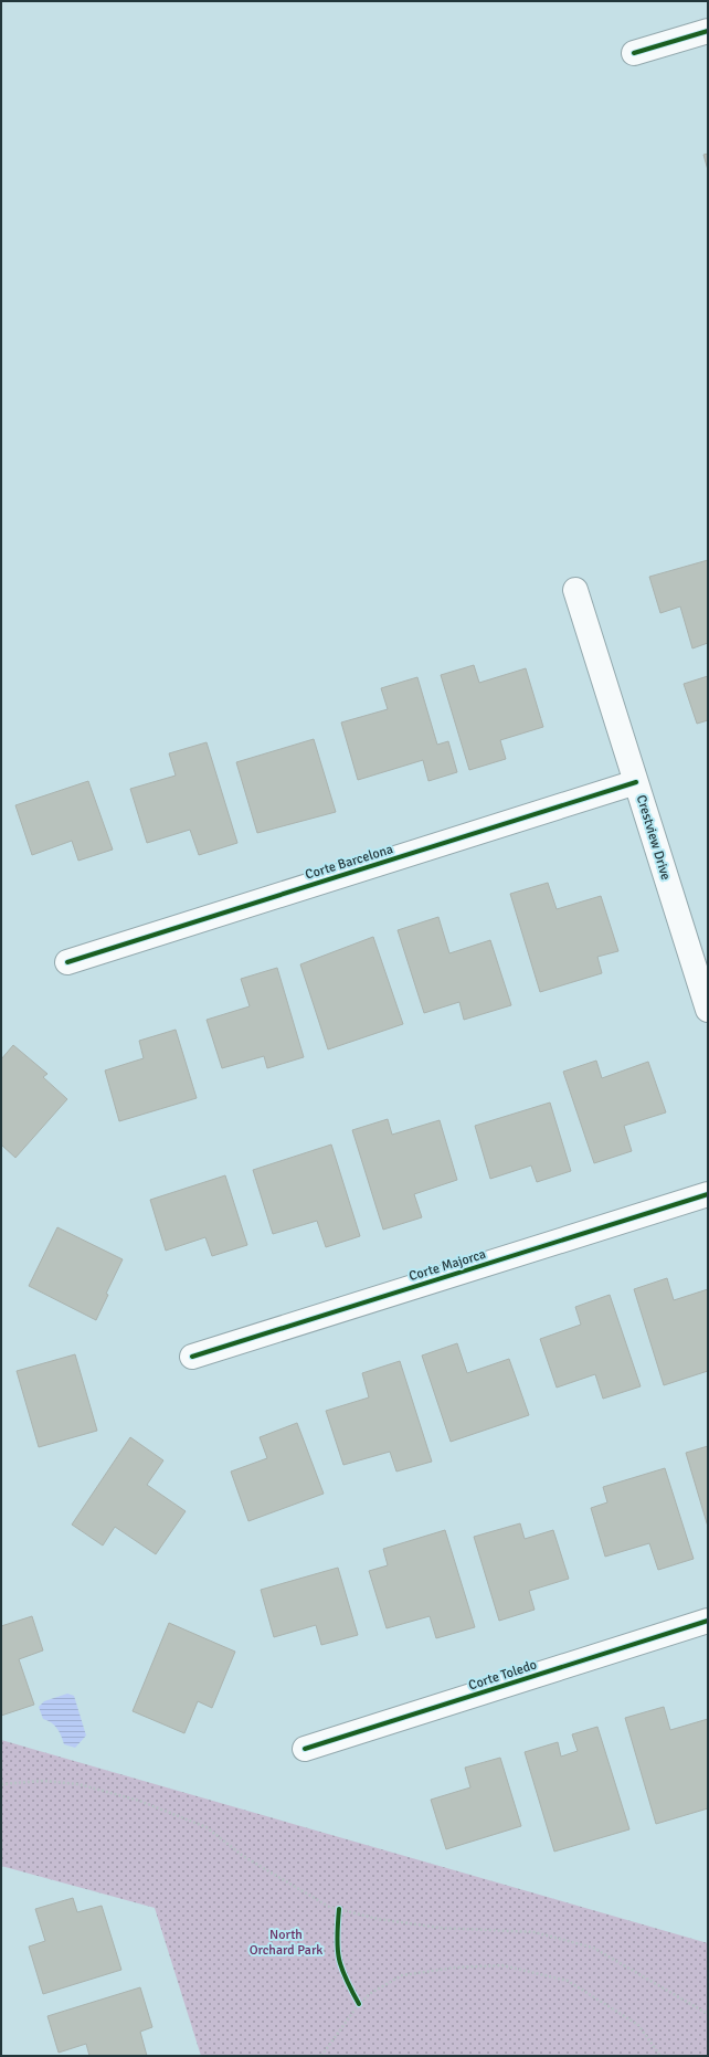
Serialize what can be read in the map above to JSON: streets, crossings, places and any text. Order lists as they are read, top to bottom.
{
  "streets": {
    "street": [
      "Crestview Drive",
      "Corte Barcelona",
      "Corte Majorca",
      "Corte Toledo"
    ]
  },
  "crossings": [
    ["Crestview Drive", "Corte Barcelona"]
  ],
  "parks": ["North Orchard Park"]
}
